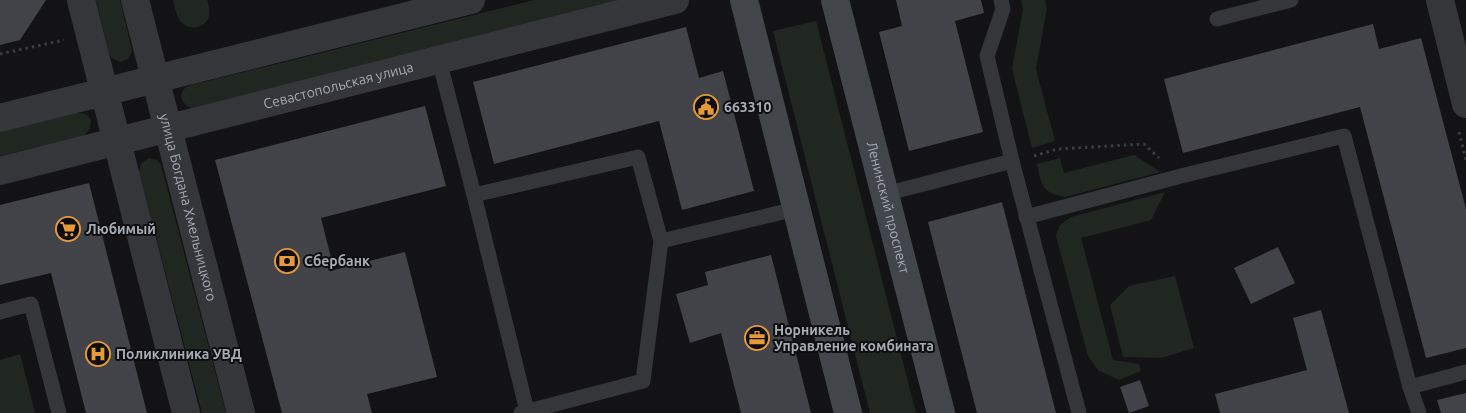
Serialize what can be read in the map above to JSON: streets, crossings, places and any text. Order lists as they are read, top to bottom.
{
  "streets": {
    "main road": ["Ленинский проспект"],
    "street": ["Севастопольская улица", "улица Богдана Хмельницкого"]
  },
  "crossings": [
    ["Севастопольская улица", "улица Богдана Хмельницкого"]
  ],
  "places": {
    "public building": ["663310"],
    "supermarket": ["Любимый"],
    "bank": ["Сбербанк"],
    "office": ["Норникель Управление комбината"],
    "hospital": ["Поликлиника УВД"]
  }
}
